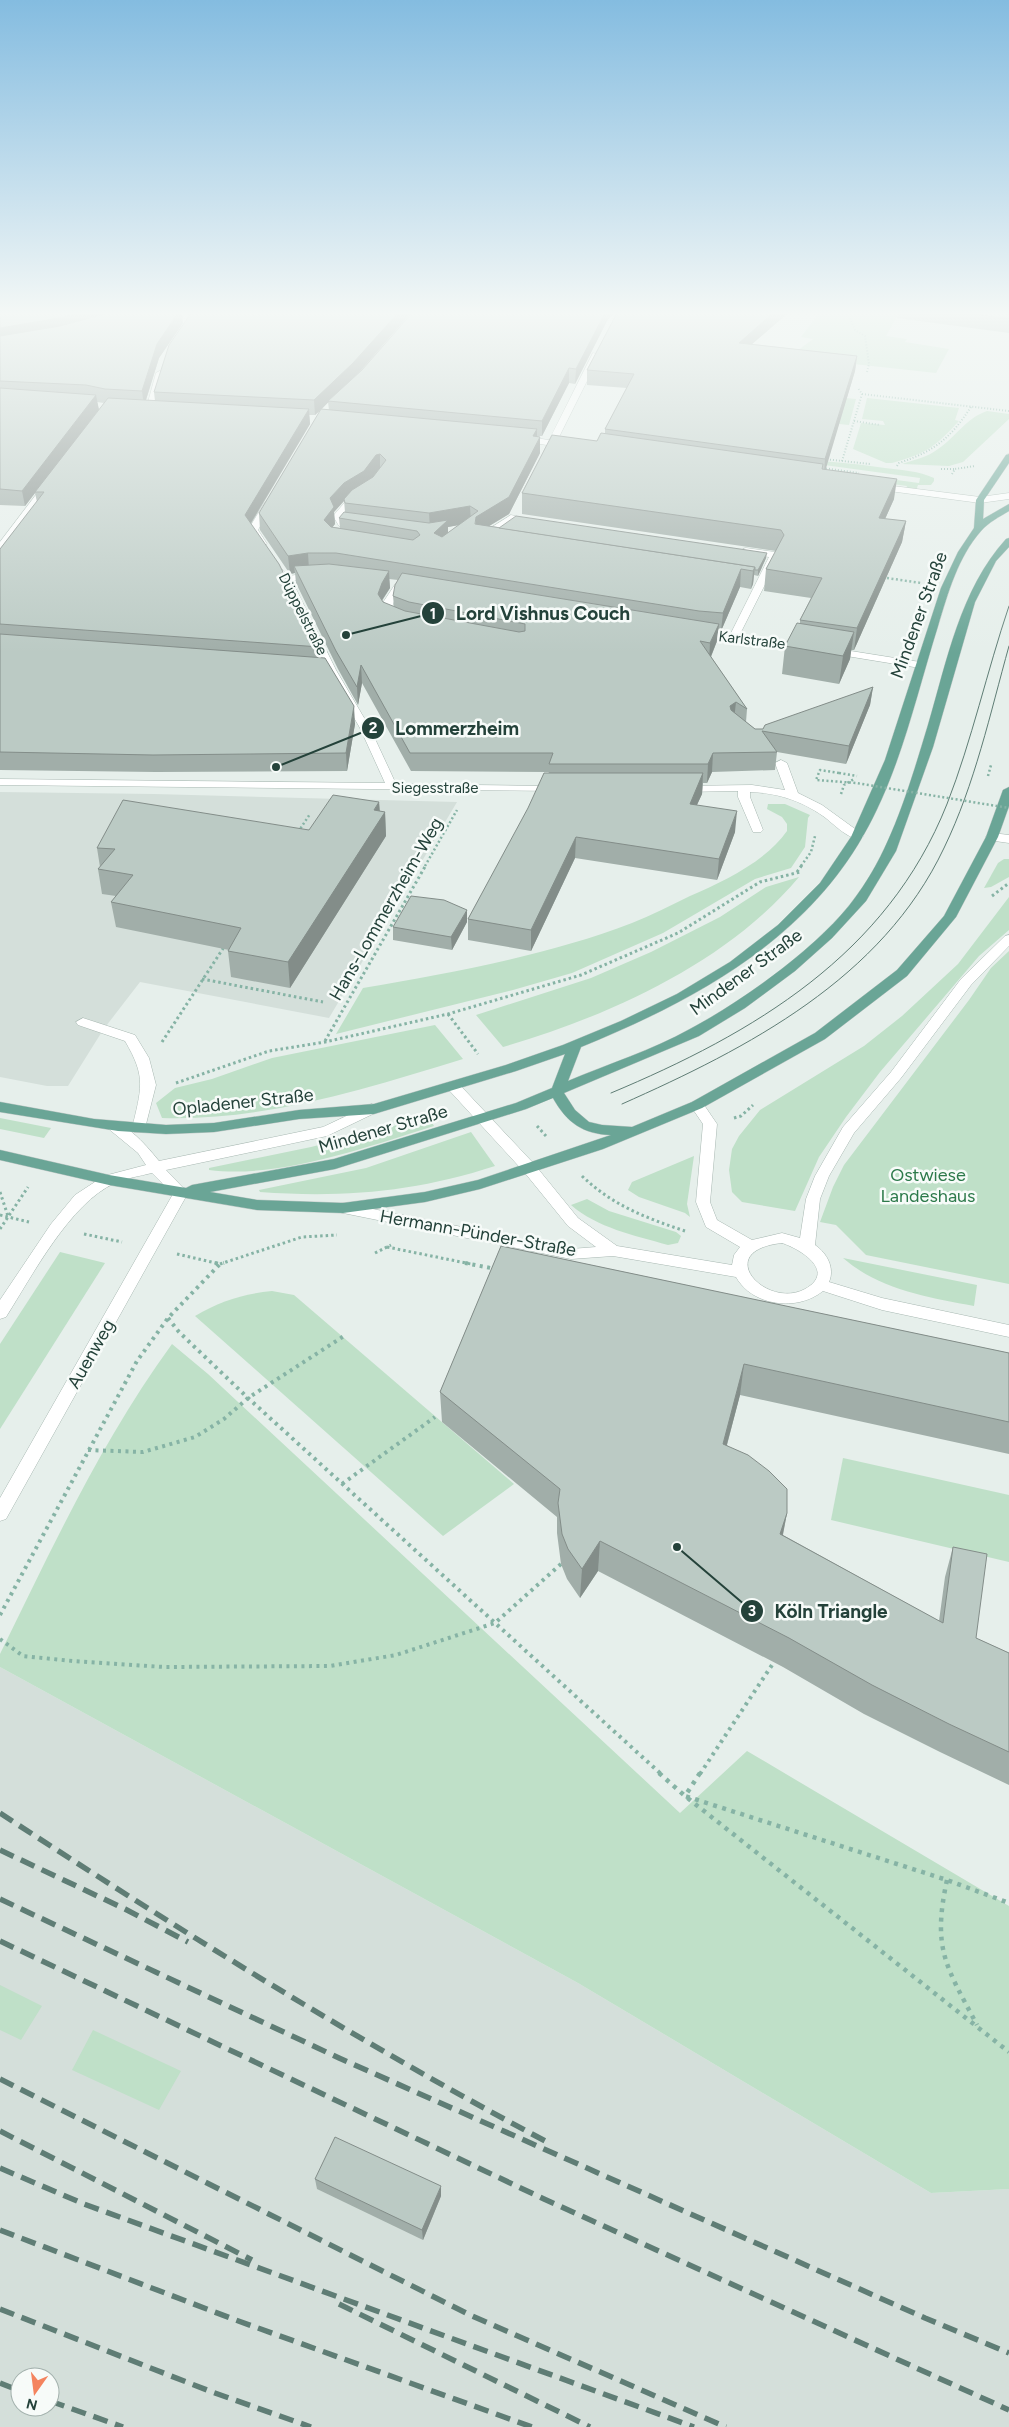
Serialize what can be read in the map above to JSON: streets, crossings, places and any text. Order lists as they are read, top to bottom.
{
  "streets": {
    "main road": ["Mindener Straße", "Opladener Straße"],
    "street": [
      "Düppelstraße",
      "Karlstraße",
      "Siegesstraße",
      "Hermann-Pünder-Straße",
      "Auenweg"
    ],
    "path": ["Hans-Lommerzheim-Weg"]
  },
  "crossings": [
    ["Düppelstraße", "Siegesstraße"],
    ["Mindener Straße", "Karlstraße"],
    ["Mindener Straße", "Opladener Straße"],
    ["Mindener Straße", "Hermann-Pünder-Straße"],
    ["Mindener Straße", "Auenweg"],
    ["Siegesstraße", "Hans-Lommerzheim-Weg"]
  ],
  "parks": ["Ostwiese Landeshaus"],
  "places": ["Lord Vishnus Couch", "Lommerzheim", "Köln Triangle"],
  "north": "bottom"
}
